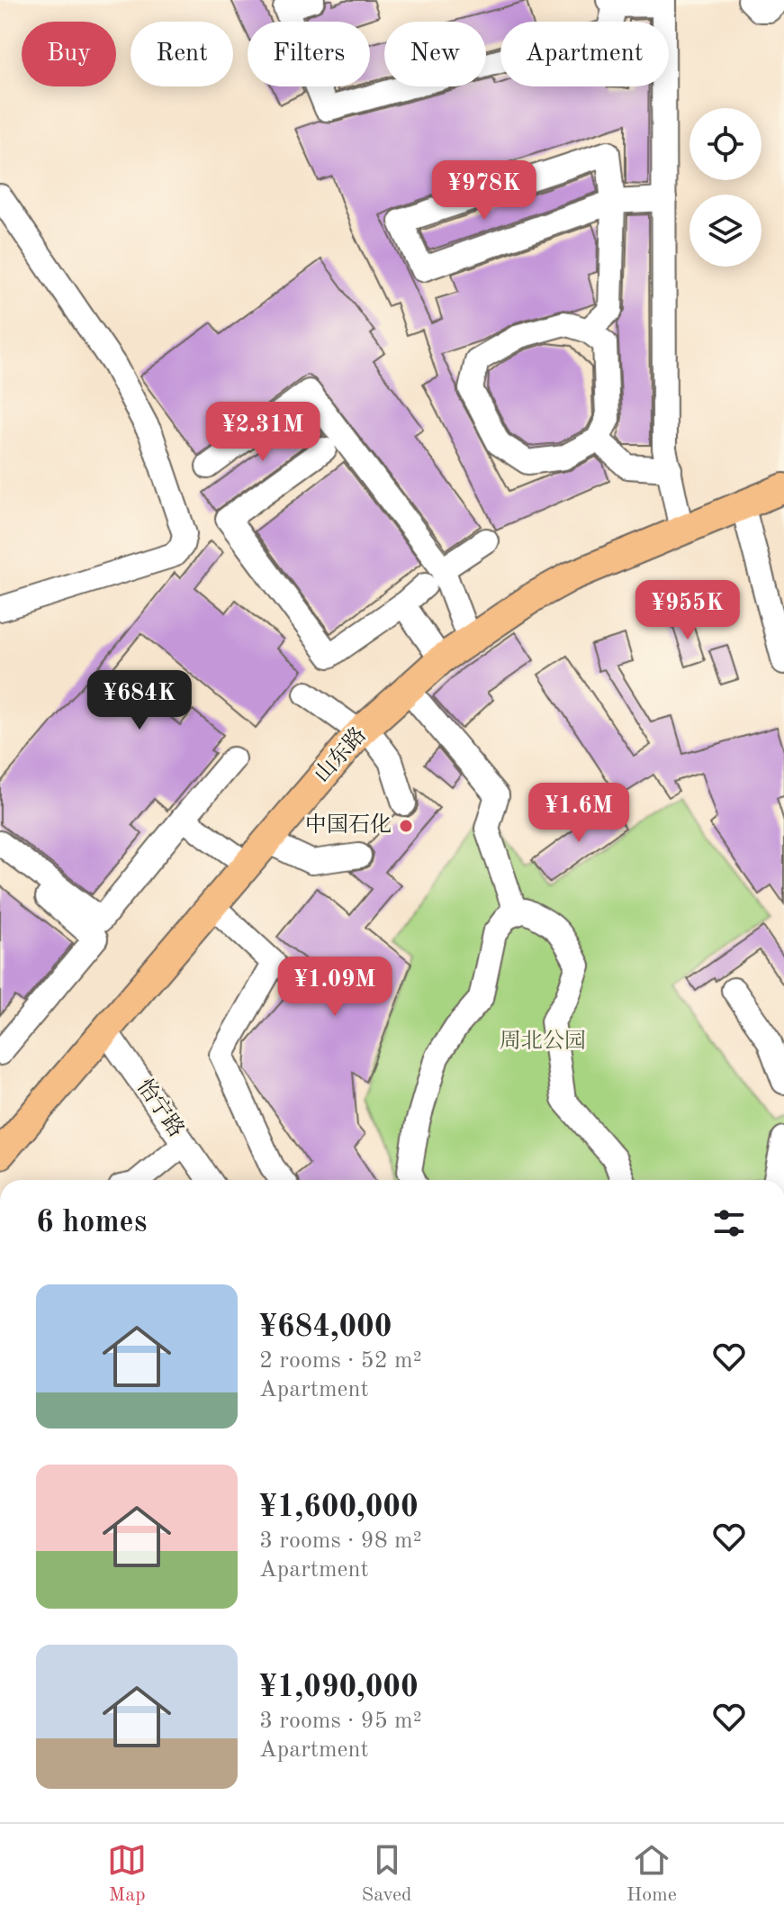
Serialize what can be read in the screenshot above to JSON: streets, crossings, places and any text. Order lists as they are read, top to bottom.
{
  "streets": {
    "main road": ["山东路"],
    "street": ["怡宁路"]
  },
  "crossings": [
    ["山东路", "怡宁路"]
  ],
  "parks": ["周北公园"],
  "places": ["中国石化"],
  "page": {
    "chip": [
      "Buy",
      "Rent",
      "Filters",
      "New",
      "Apartment"
    ],
    "price": [
      "¥978K",
      "¥2.31M",
      "¥955K",
      "¥684K",
      "¥1.6M",
      "¥1.09M"
    ],
    "heading": "6 homes",
    "list": [
      {
        "name": "¥684,000",
        "note": "2 rooms · 52 m² · Apartment"
      },
      {
        "name": "¥1,600,000",
        "note": "3 rooms · 98 m² · Apartment"
      },
      {
        "name": "¥1,090,000",
        "note": "3 rooms · 95 m² · Apartment"
      }
    ],
    "tabs": ["Map", "Saved", "Home"]
  }
}
